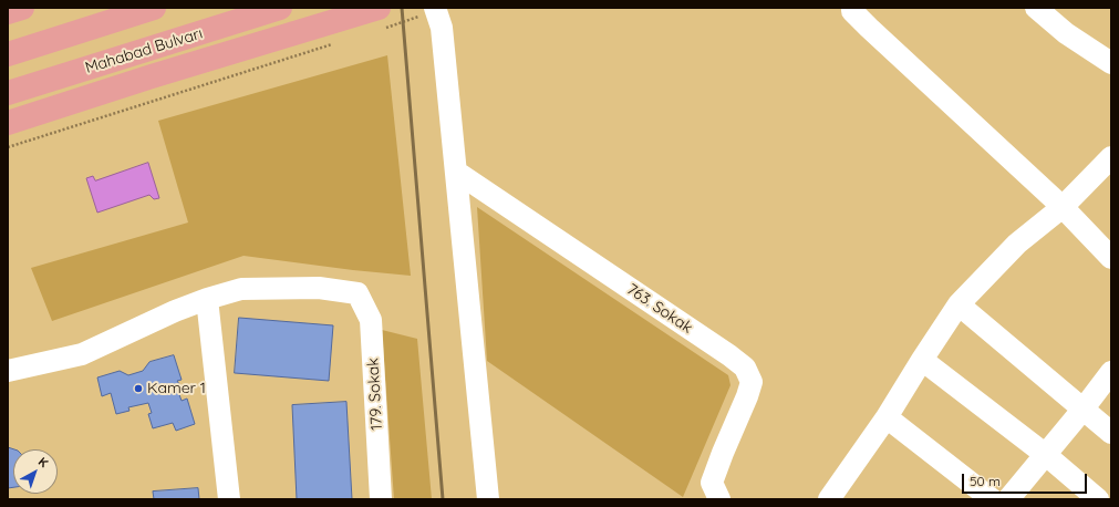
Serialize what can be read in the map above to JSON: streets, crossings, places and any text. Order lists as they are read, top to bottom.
{
  "streets": {
    "main road": ["Mahabad Bulvarı"],
    "street": ["763. Sokak", "179. Sokak"]
  },
  "places": ["Kamer 1"],
  "scale_bar": "50 m",
  "north": "top right"
}
